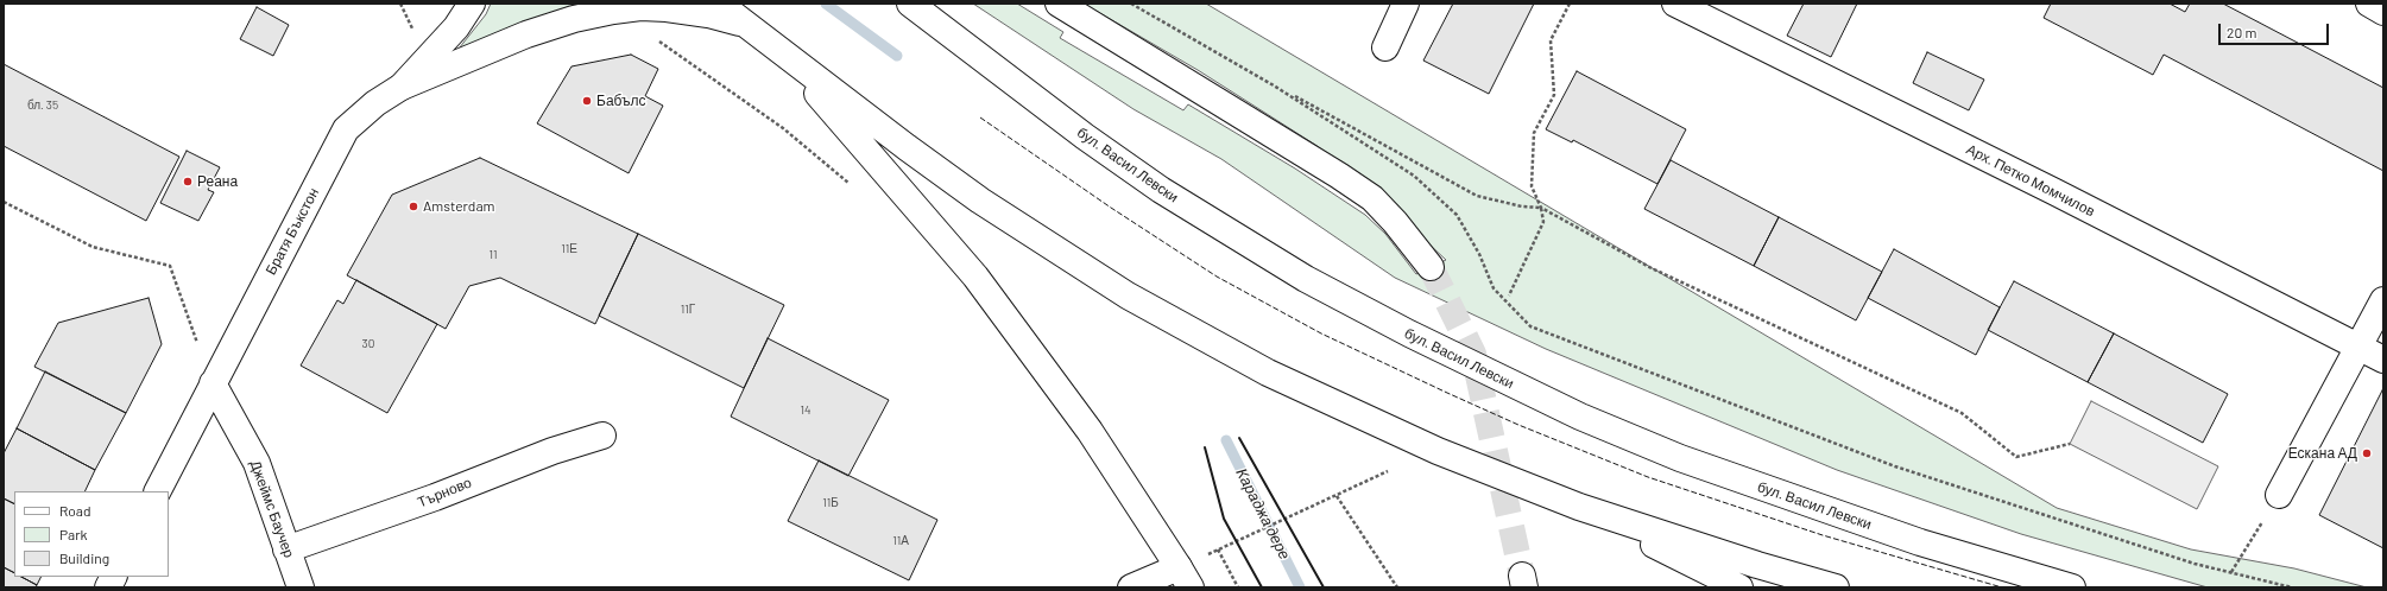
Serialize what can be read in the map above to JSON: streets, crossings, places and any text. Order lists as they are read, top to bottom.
{
  "streets": {
    "main road": [
      "бул. Васил Левски",
      "Арх. Петко Момчилов",
      "Братя Бъкстон",
      "Търново",
      "Джеймс Баучер"
    ]
  },
  "crossings": [
    ["Братя Бъкстон", "Джеймс Баучер"],
    ["Търново", "Джеймс Баучер"]
  ],
  "water": ["Караджа дере"],
  "places": [
    "Бабълс",
    "Реана",
    "Amsterdam",
    "Ескана АД"
  ],
  "house_numbers": [
    "бл. 35",
    "11Е",
    "11",
    "11Г",
    "30",
    "14",
    "11Б",
    "11А"
  ],
  "legend": ["Road", "Park", "Building"],
  "scale_bar": "20 m"
}
